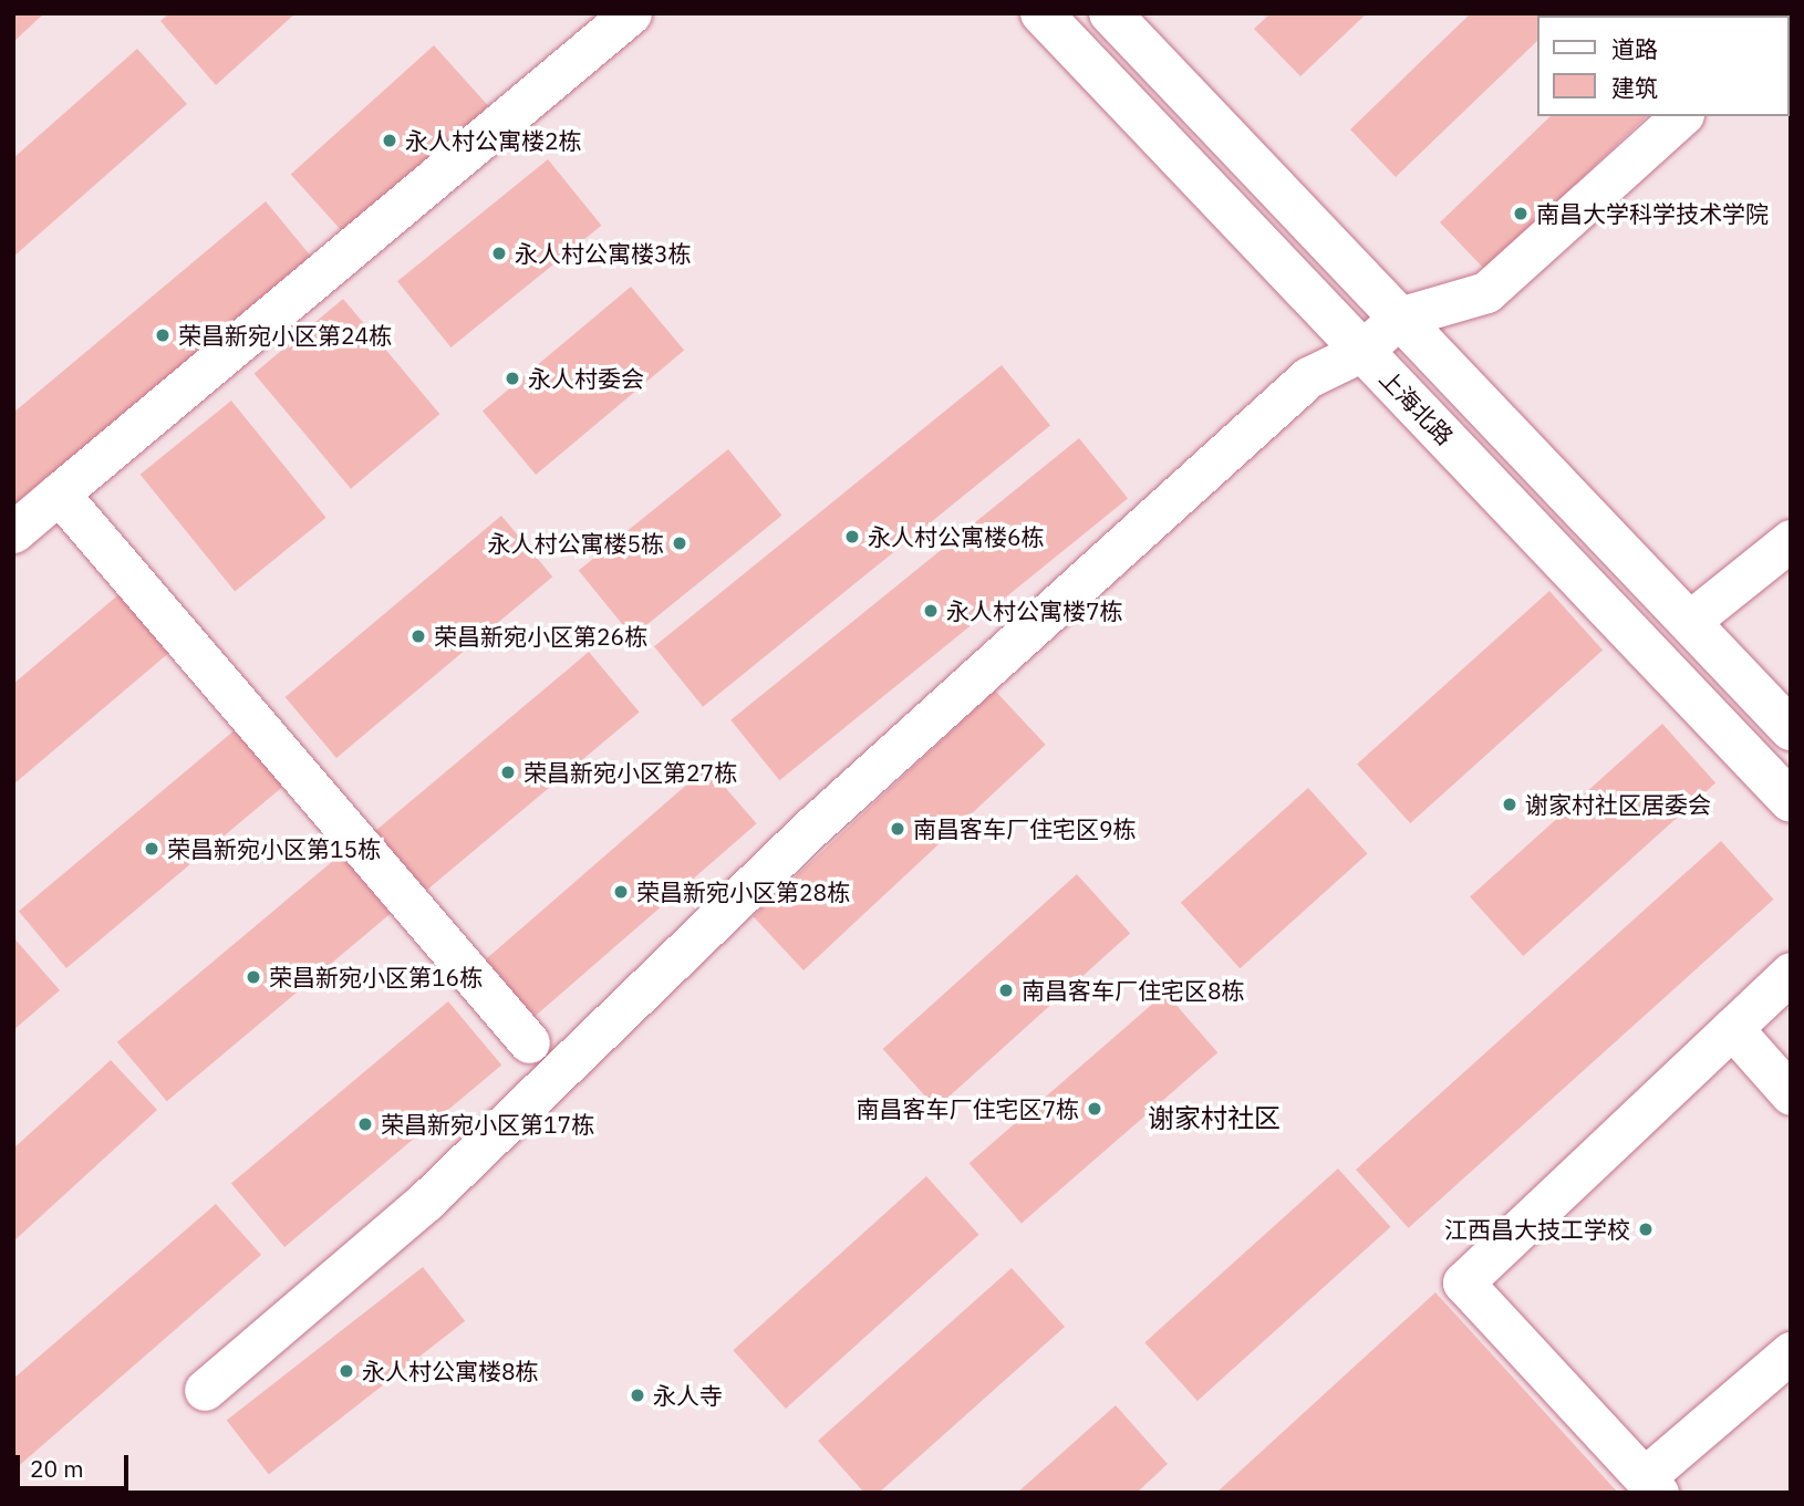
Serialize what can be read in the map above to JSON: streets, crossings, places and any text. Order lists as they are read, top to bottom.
{
  "streets": {
    "main road": ["上海北路"]
  },
  "districts": ["谢家村社区"],
  "places": [
    "永人村公寓楼2栋",
    "南昌大学科学技术学院",
    "永人村公寓楼3栋",
    "荣昌新宛小区第24栋",
    "永人村委会",
    "永人村公寓楼6栋",
    "永人村公寓楼5栋",
    "永人村公寓楼7栋",
    "荣昌新宛小区第26栋",
    "荣昌新宛小区第27栋",
    "谢家村社区居委会",
    "南昌客车厂住宅区9栋",
    "荣昌新宛小区第15栋",
    "荣昌新宛小区第28栋",
    "荣昌新宛小区第16栋",
    "南昌客车厂住宅区8栋",
    "南昌客车厂住宅区7栋",
    "荣昌新宛小区第17栋",
    "江西昌大技工学校",
    "永人村公寓楼8栋",
    "永人寺"
  ],
  "legend": ["道路", "建筑"],
  "scale_bar": "20 m"
}
